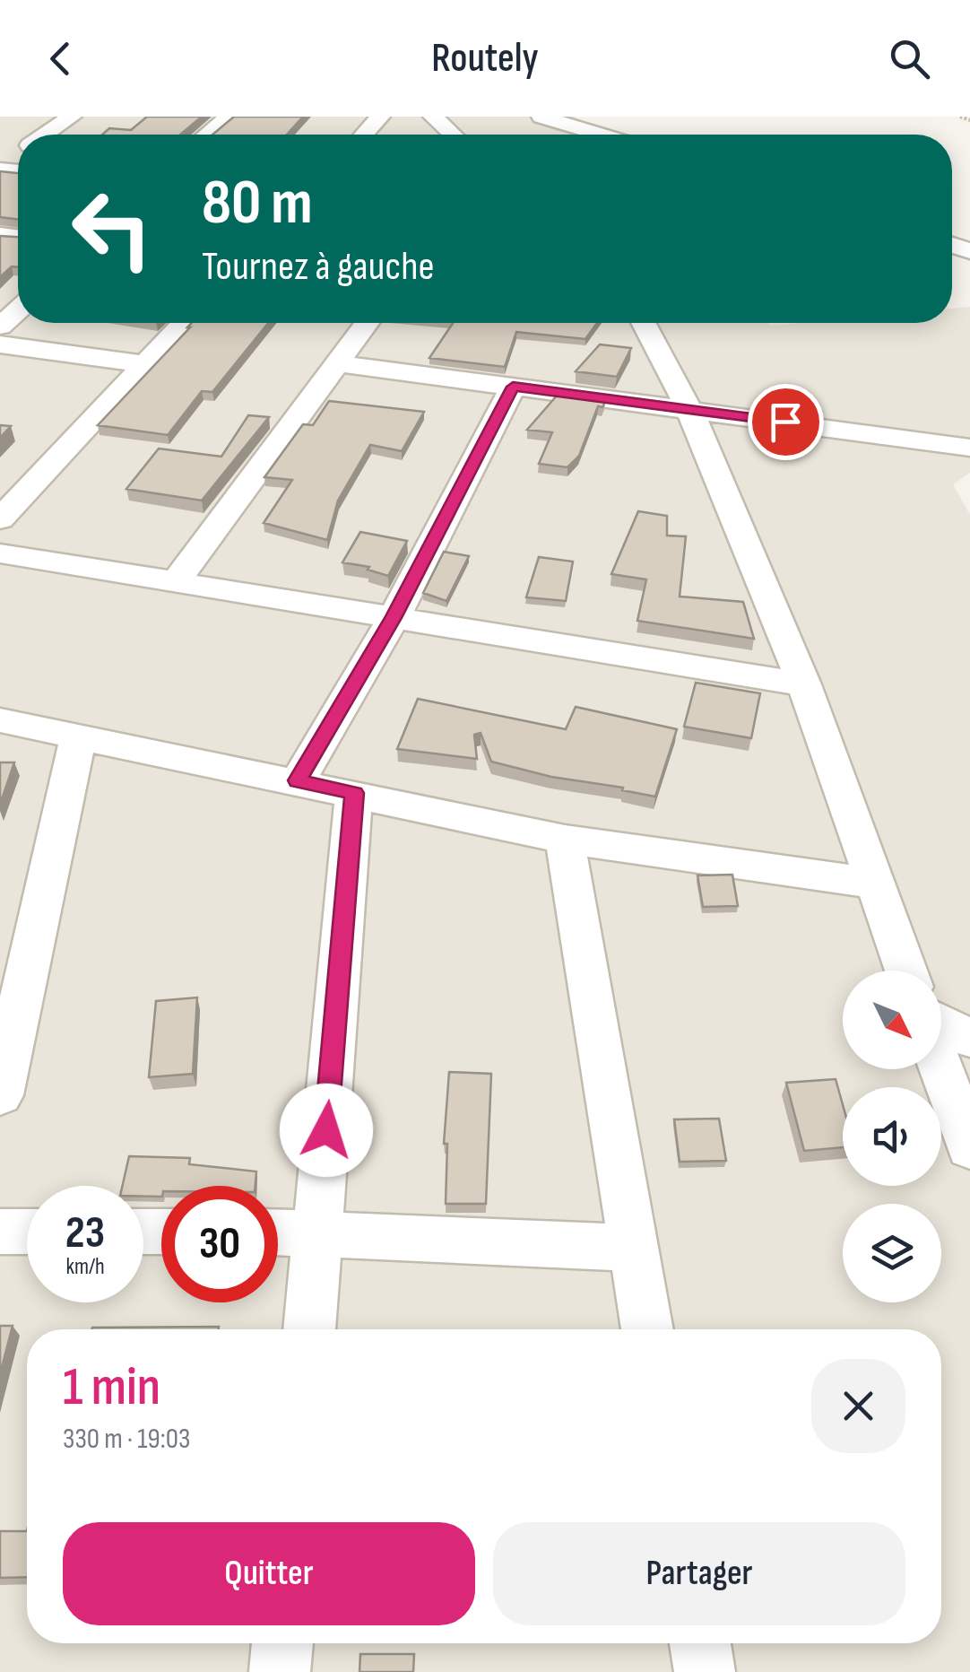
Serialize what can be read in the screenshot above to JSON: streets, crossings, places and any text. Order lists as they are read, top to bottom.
{
  "north": "bottom right",
  "page": {
    "header": "Routely",
    "turn": ["80 m", "Tournez à gauche"],
    "speed": "23 km/h",
    "limit": "30",
    "heading": ["1 min", "330 m · 19:03"],
    "buttons": ["Quitter", "Partager"]
  }
}
